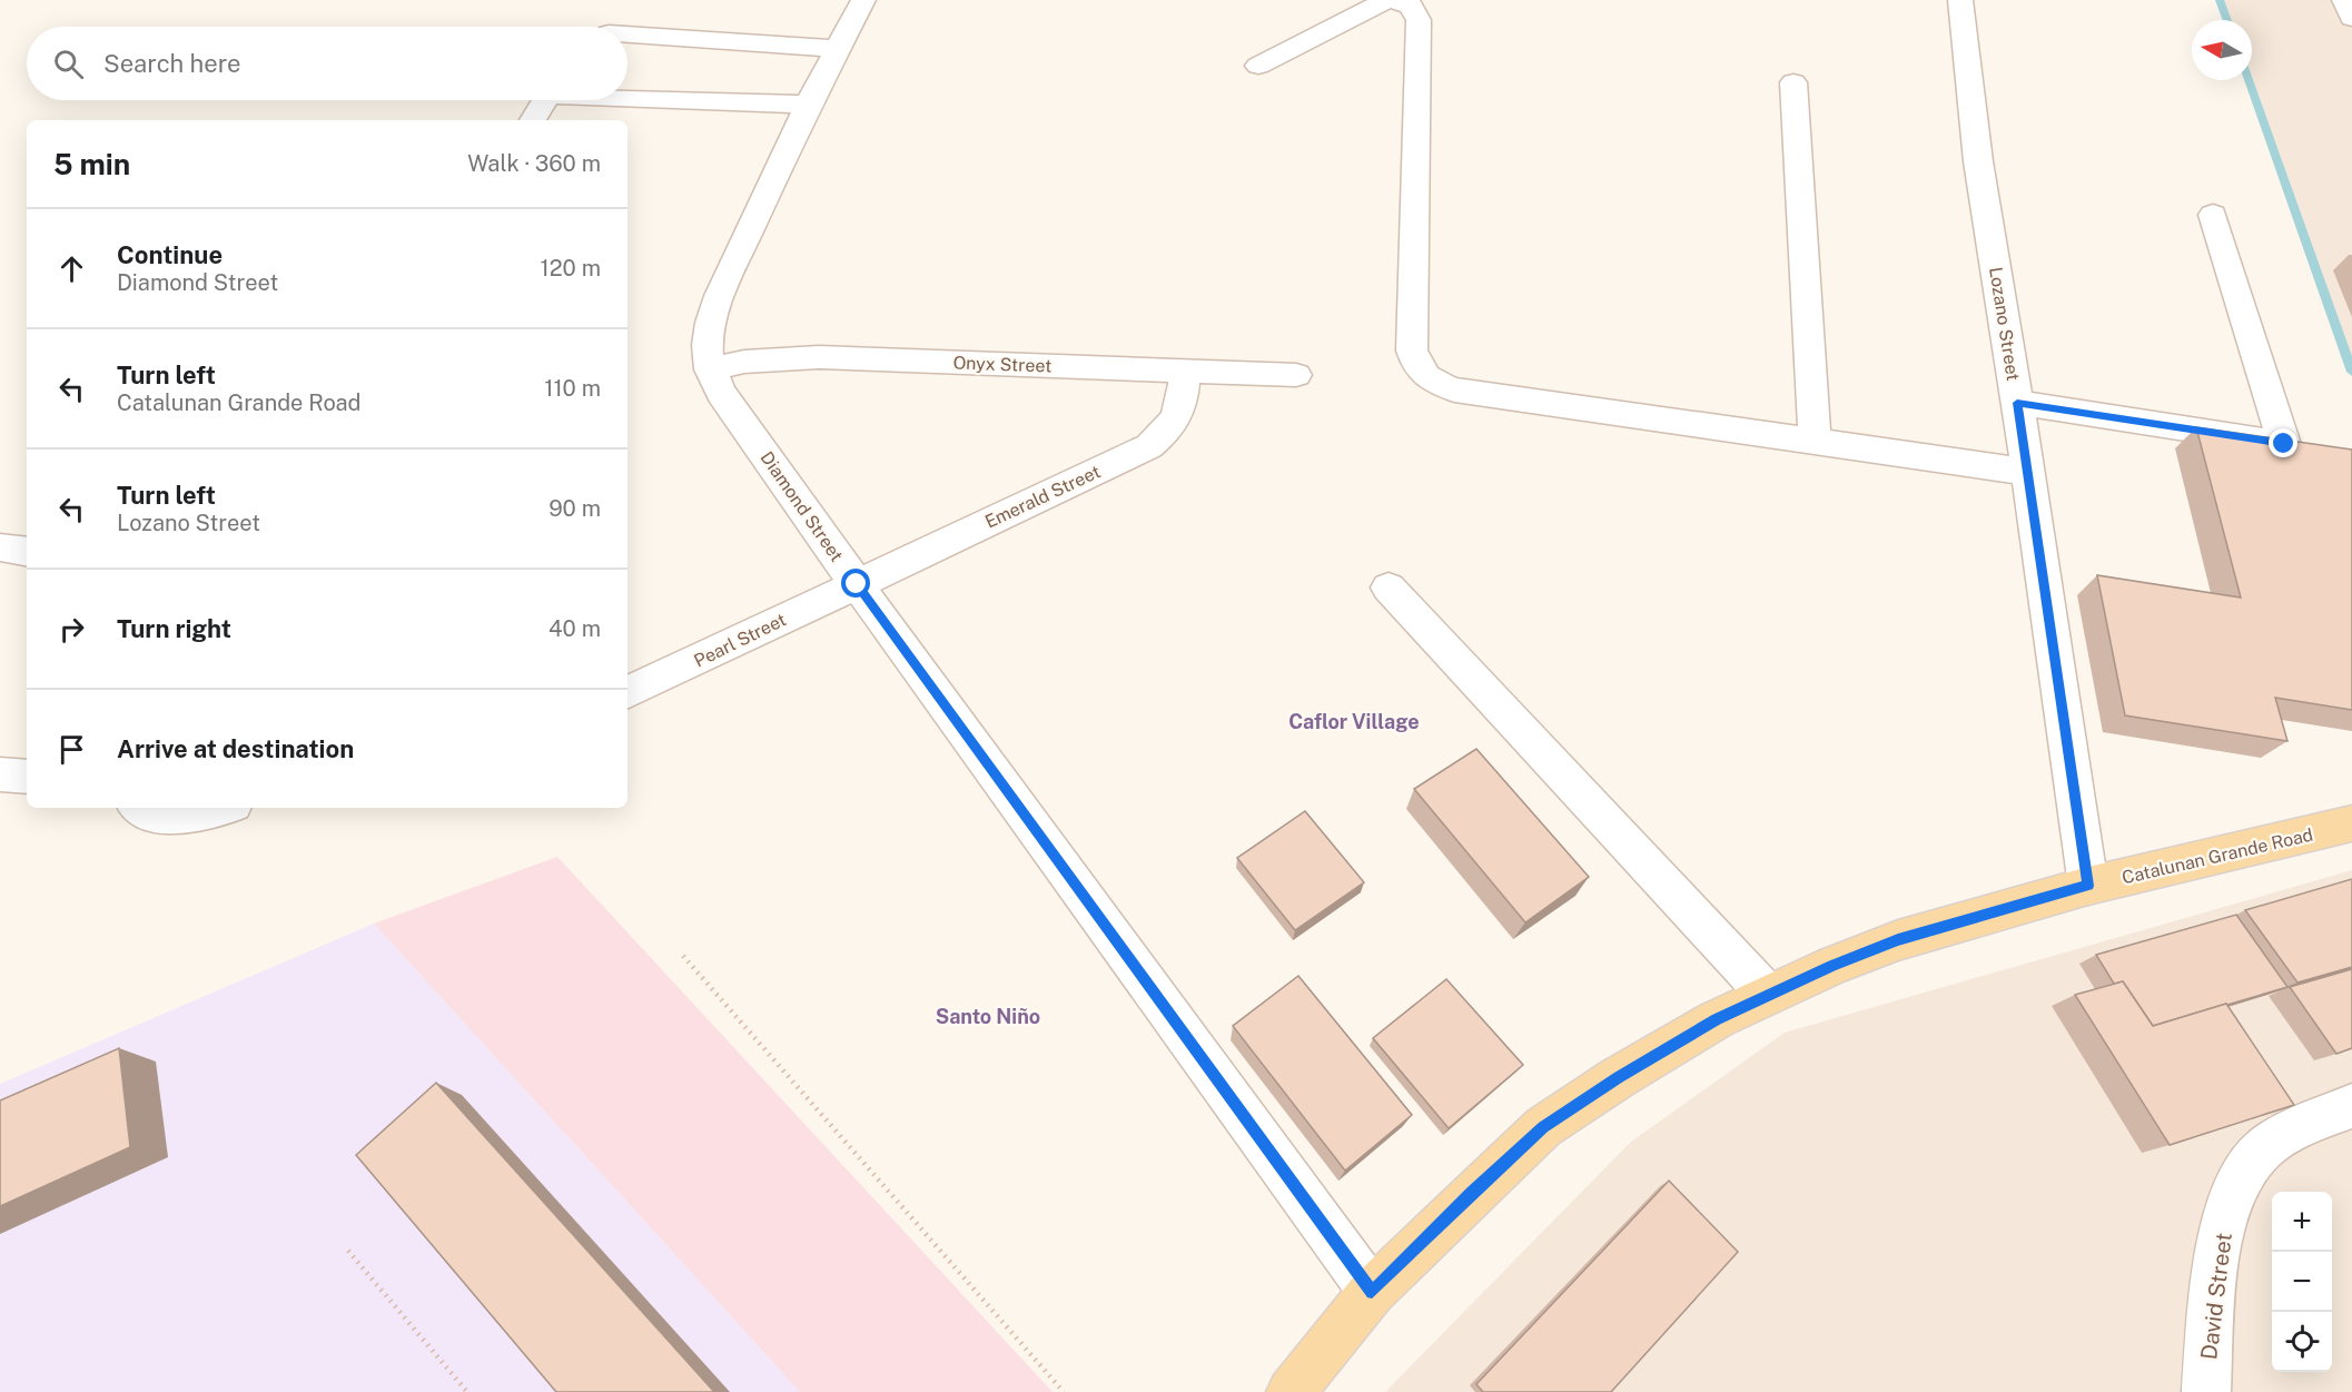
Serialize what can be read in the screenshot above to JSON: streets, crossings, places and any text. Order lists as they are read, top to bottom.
{
  "streets": {
    "main road": ["Catalunan Grande Road"],
    "street": [
      "Lozano Street",
      "Onyx Street",
      "Emerald Street",
      "Diamond Street",
      "Pearl Street",
      "David Street"
    ]
  },
  "crossings": [
    ["Lozano Street", "Catalunan Grande Road"],
    ["Onyx Street", "Emerald Street"],
    ["Onyx Street", "Diamond Street"],
    ["Emerald Street", "Diamond Street"],
    ["Emerald Street", "Pearl Street"],
    ["Diamond Street", "Pearl Street"],
    ["Diamond Street", "Catalunan Grande Road"]
  ],
  "districts": ["Caflor Village", "Santo Niño"],
  "north": "left",
  "page": {
    "search": "Search here",
    "heading": ["5 min", "Walk · 360 m"],
    "list": [
      ["Continue", "Diamond Street", "120 m"],
      ["Turn left", "Catalunan Grande Road", "110 m"],
      ["Turn left", "Lozano Street", "90 m"],
      ["Turn right", "40 m"],
      "Arrive at destination"
    ],
    "map_buttons": ["+", "−"]
  }
}
